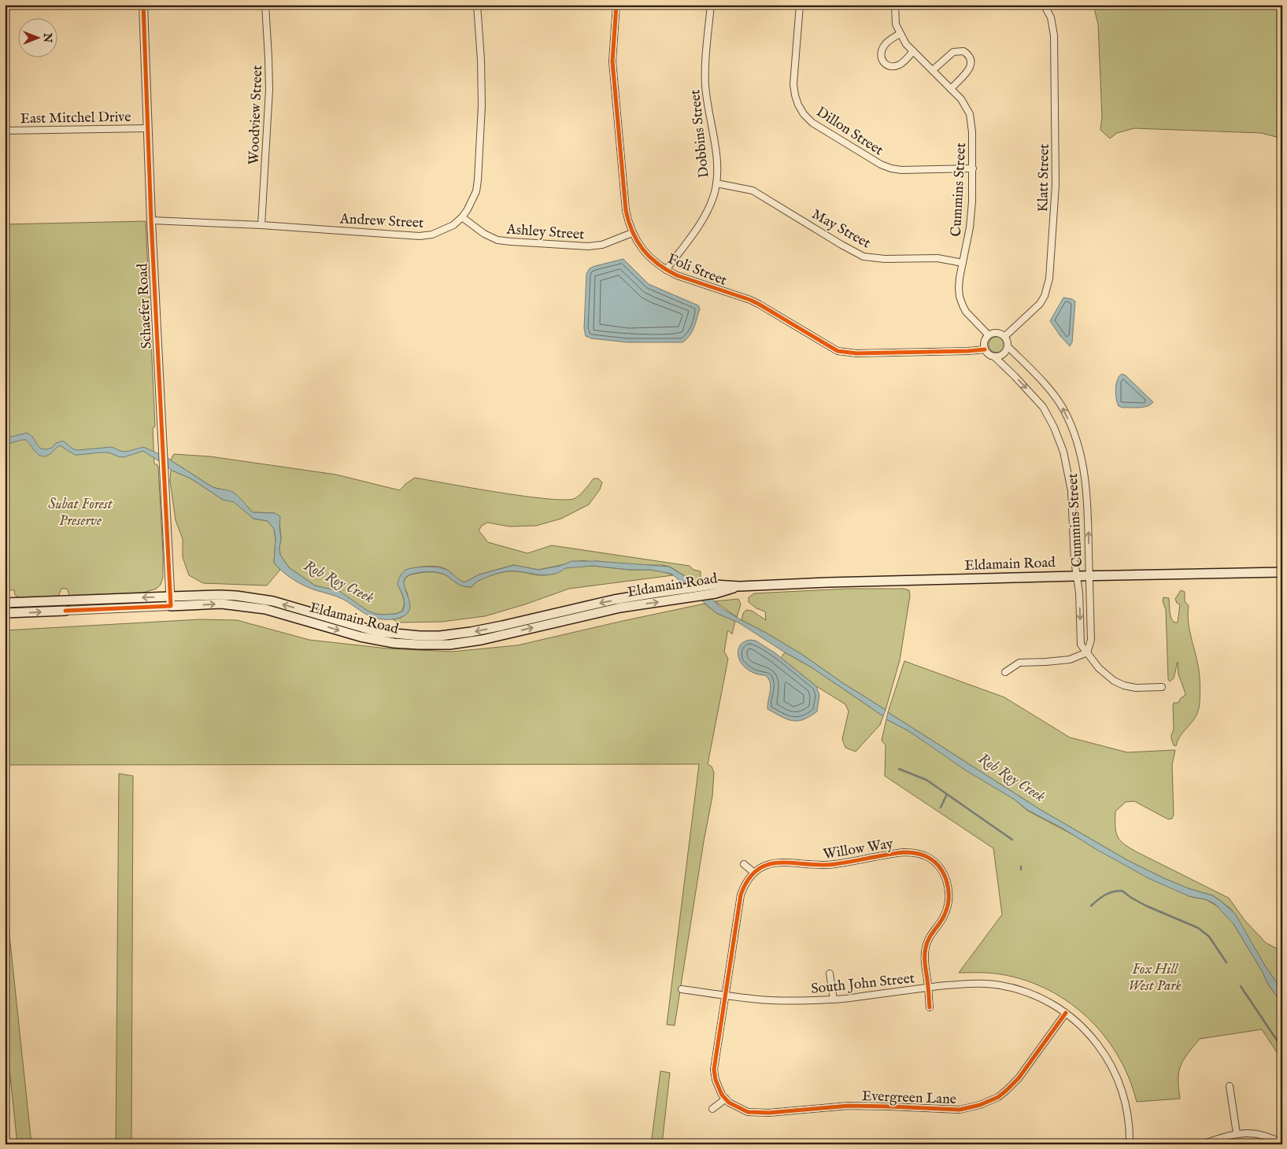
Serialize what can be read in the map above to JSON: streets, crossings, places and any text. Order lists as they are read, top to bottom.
{
  "streets": {
    "main road": ["Eldamain Road"],
    "street": [
      "Woodview Street",
      "East Mitchel Drive",
      "Dillon Street",
      "Dobbins Street",
      "Klatt Street",
      "Cummins Street",
      "Andrew Street",
      "May Street",
      "Ashley Street",
      "Foli Street",
      "Schaefer Road",
      "Willow Way",
      "South John Street",
      "Evergreen Lane"
    ]
  },
  "crossings": [
    ["Woodview Street", "Andrew Street"],
    ["East Mitchel Drive", "Schaefer Road"],
    ["Dillon Street", "Cummins Street"],
    ["Dobbins Street", "May Street"],
    ["Dobbins Street", "Foli Street"],
    ["Klatt Street", "Cummins Street"],
    ["Klatt Street", "Foli Street"],
    ["Cummins Street", "May Street"],
    ["Cummins Street", "Foli Street"],
    ["Cummins Street", "Eldamain Road"],
    ["Andrew Street", "Ashley Street"],
    ["Andrew Street", "Schaefer Road"],
    ["Ashley Street", "Foli Street"],
    ["Schaefer Road", "Eldamain Road"],
    ["Willow Way", "South John Street"],
    ["Willow Way", "Evergreen Lane"],
    ["South John Street", "Evergreen Lane"]
  ],
  "water": ["Rob Roy Creek"],
  "parks": ["Subat Forest Preserve", "Fox Hill West Park"],
  "north": "right"
}
